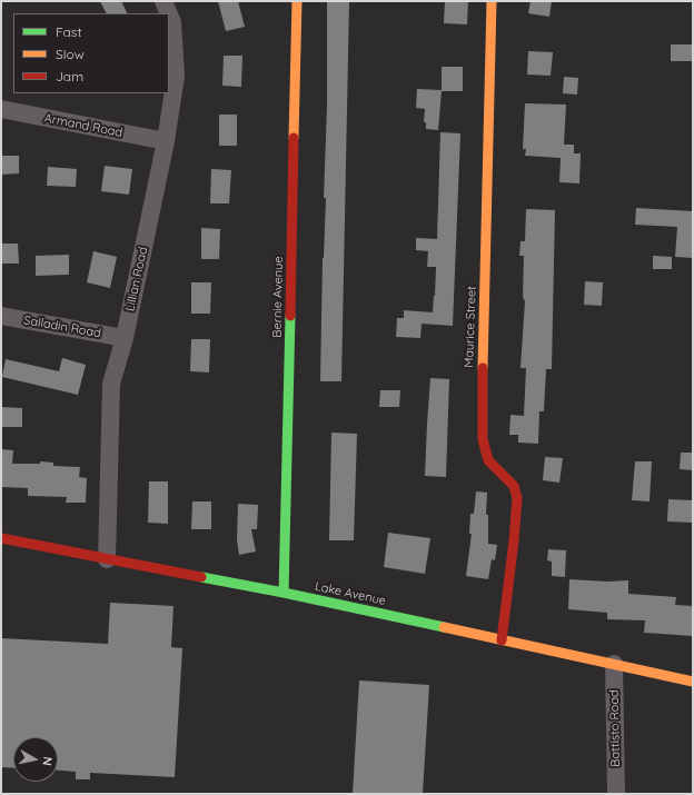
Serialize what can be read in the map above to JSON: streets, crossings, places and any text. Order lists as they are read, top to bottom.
{
  "streets": {
    "street": [
      "Armand Road",
      "Lillian Road",
      "Bernie Avenue",
      "Salladin Road",
      "Maurice Street",
      "Lake Avenue",
      "Battisto Road"
    ]
  },
  "crossings": [
    ["Armand Road", "Lillian Road"],
    ["Lillian Road", "Salladin Road"],
    ["Lillian Road", "Lake Avenue"],
    ["Bernie Avenue", "Lake Avenue"],
    ["Maurice Street", "Lake Avenue"],
    ["Lake Avenue", "Battisto Road"]
  ],
  "legend": ["Fast", "Slow", "Jam"],
  "north": "right"
}
